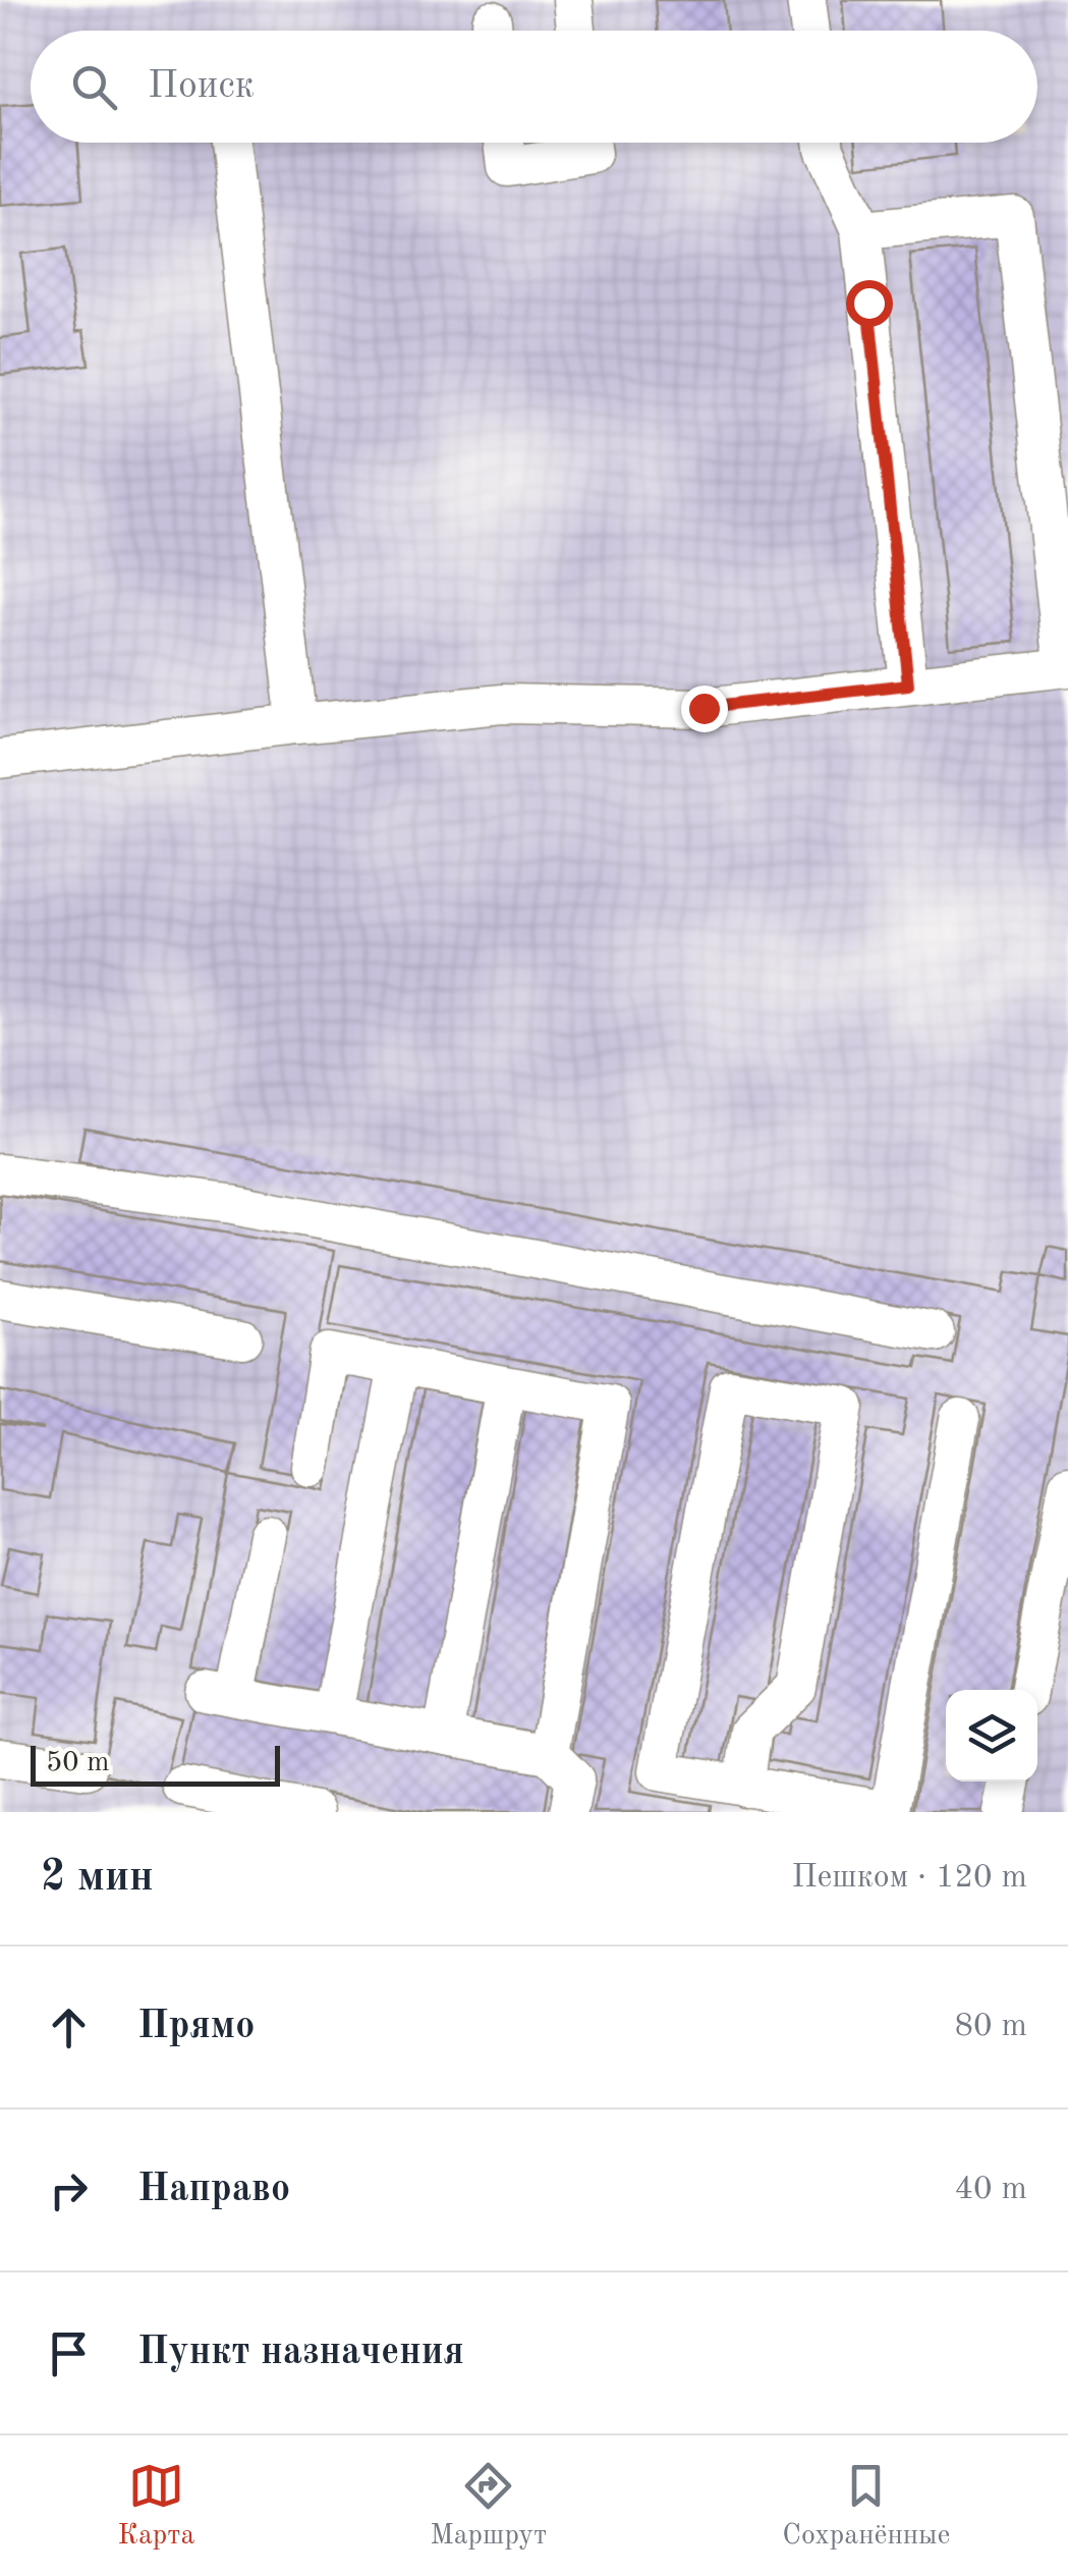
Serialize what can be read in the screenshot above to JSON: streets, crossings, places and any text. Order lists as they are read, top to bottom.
{
  "scale_bar": "50 m",
  "page": {
    "search": "Поиск",
    "scale": "50 m",
    "heading": ["2 мин", "Пешком · 120 m"],
    "list": [
      ["Прямо", "80 m"],
      ["Направо", "40 m"],
      "Пункт назначения"
    ],
    "nav": ["Карта", "Маршрут", "Сохранённые"]
  }
}
